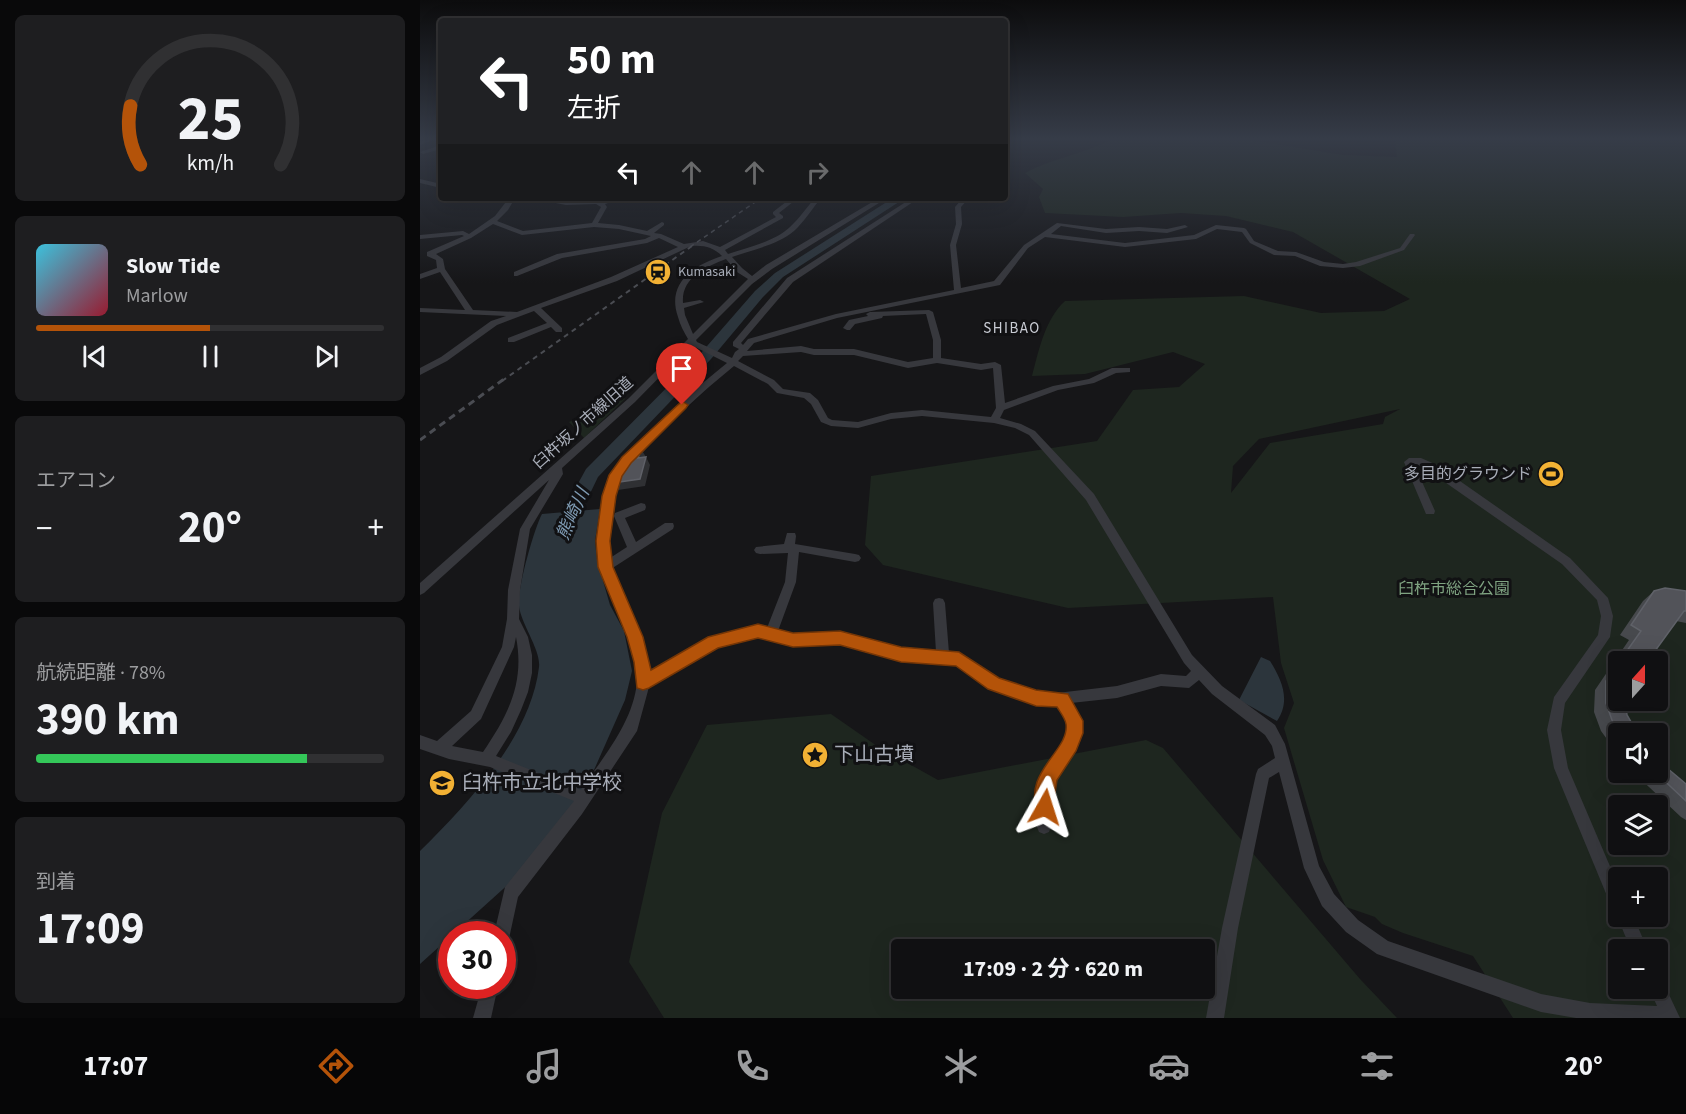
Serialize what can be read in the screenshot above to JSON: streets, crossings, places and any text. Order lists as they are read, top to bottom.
{
  "streets": {
    "street": ["臼杵坂ノ市線旧道"]
  },
  "districts": ["SHIBAO"],
  "water": ["熊崎川"],
  "parks": ["臼杵市総合公園"],
  "places": {
    "station": ["Kumasaki"],
    "sports": ["多目的グラウンド"],
    "place": ["下山古墳"],
    "school or university": ["臼杵市立北中学校"]
  },
  "north": "top",
  "page": {
    "turn": ["50 m", "左折"],
    "song": ["Slow Tide", "Marlow"],
    "tile": [
      "エアコン",
      ["航続距離 · 78%", "390 km"],
      ["到着", "17:09"]
    ],
    "heat": ["−", "20°", "+"],
    "map_buttons": ["+", "−"],
    "limit": "30",
    "trip": "17:09 · 2 分 · 620 m",
    "tabs": ["17:07", "20°"],
    "gauge": ["25", "km/h"]
  }
}
